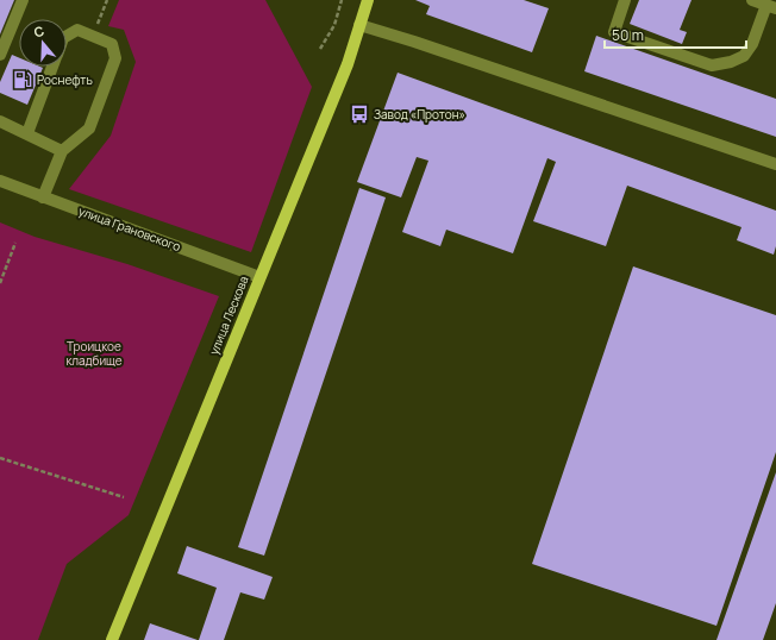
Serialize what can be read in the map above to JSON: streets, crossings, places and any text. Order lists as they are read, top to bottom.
{
  "streets": {
    "main road": ["улица Лескова"],
    "street": ["улица Грановского"]
  },
  "crossings": [
    ["улица Грановского", "улица Лескова"]
  ],
  "parks": ["Троицкое кладбище"],
  "places": {
    "fuel station": ["Роснефть"],
    "bus stop": ["Завод «Протон»"]
  },
  "scale_bar": "50 m",
  "north": "top"
}
